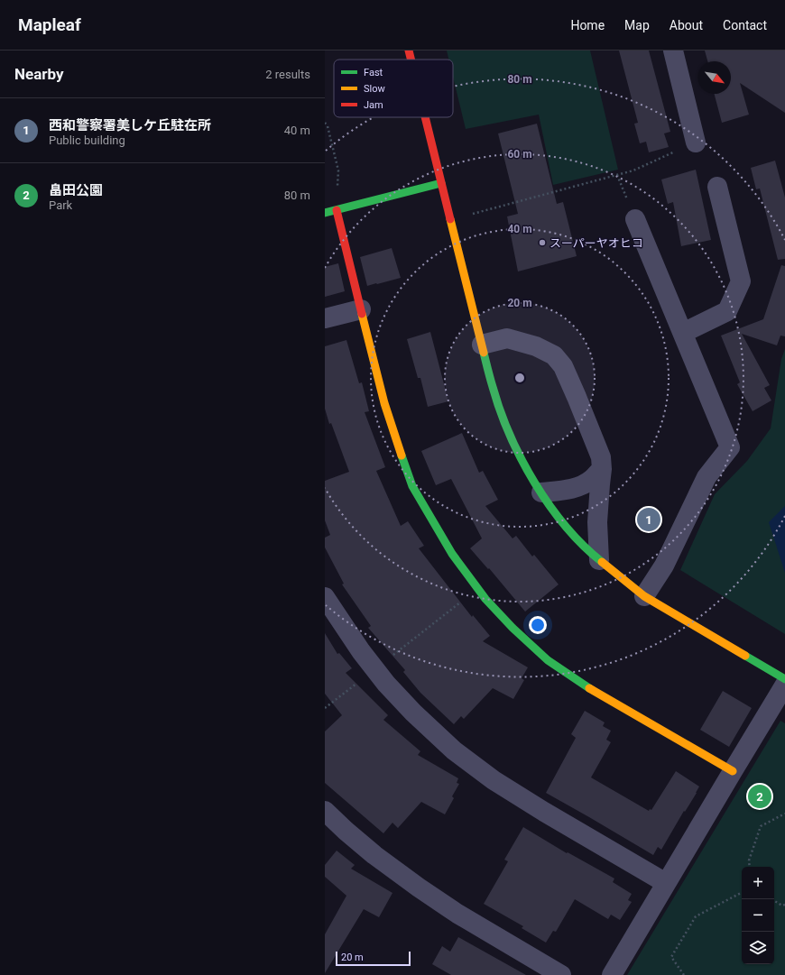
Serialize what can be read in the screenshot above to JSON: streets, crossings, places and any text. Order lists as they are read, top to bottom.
{
  "places": ["スーパーヤオヒコ"],
  "legend": ["Fast", "Slow", "Jam"],
  "scale_bar": "20 m",
  "north": "bottom right",
  "page": {
    "header": "Mapleaf",
    "nav": [
      "Home",
      "Map",
      "About",
      "Contact"
    ],
    "heading": ["Nearby", "2 results"],
    "list": [
      {
        "mark": "1",
        "name": "西和警察署美しケ丘駐在所",
        "note": "Public building",
        "value": "40 m"
      },
      {
        "mark": "2",
        "name": "畠田公園",
        "note": "Park",
        "value": "80 m"
      }
    ],
    "pins": ["1", "2"],
    "map_buttons": ["+", "−"],
    "scale": "20 m"
  },
  "rings": [
    "80 m",
    "60 m",
    "40 m",
    "20 m"
  ]
}
